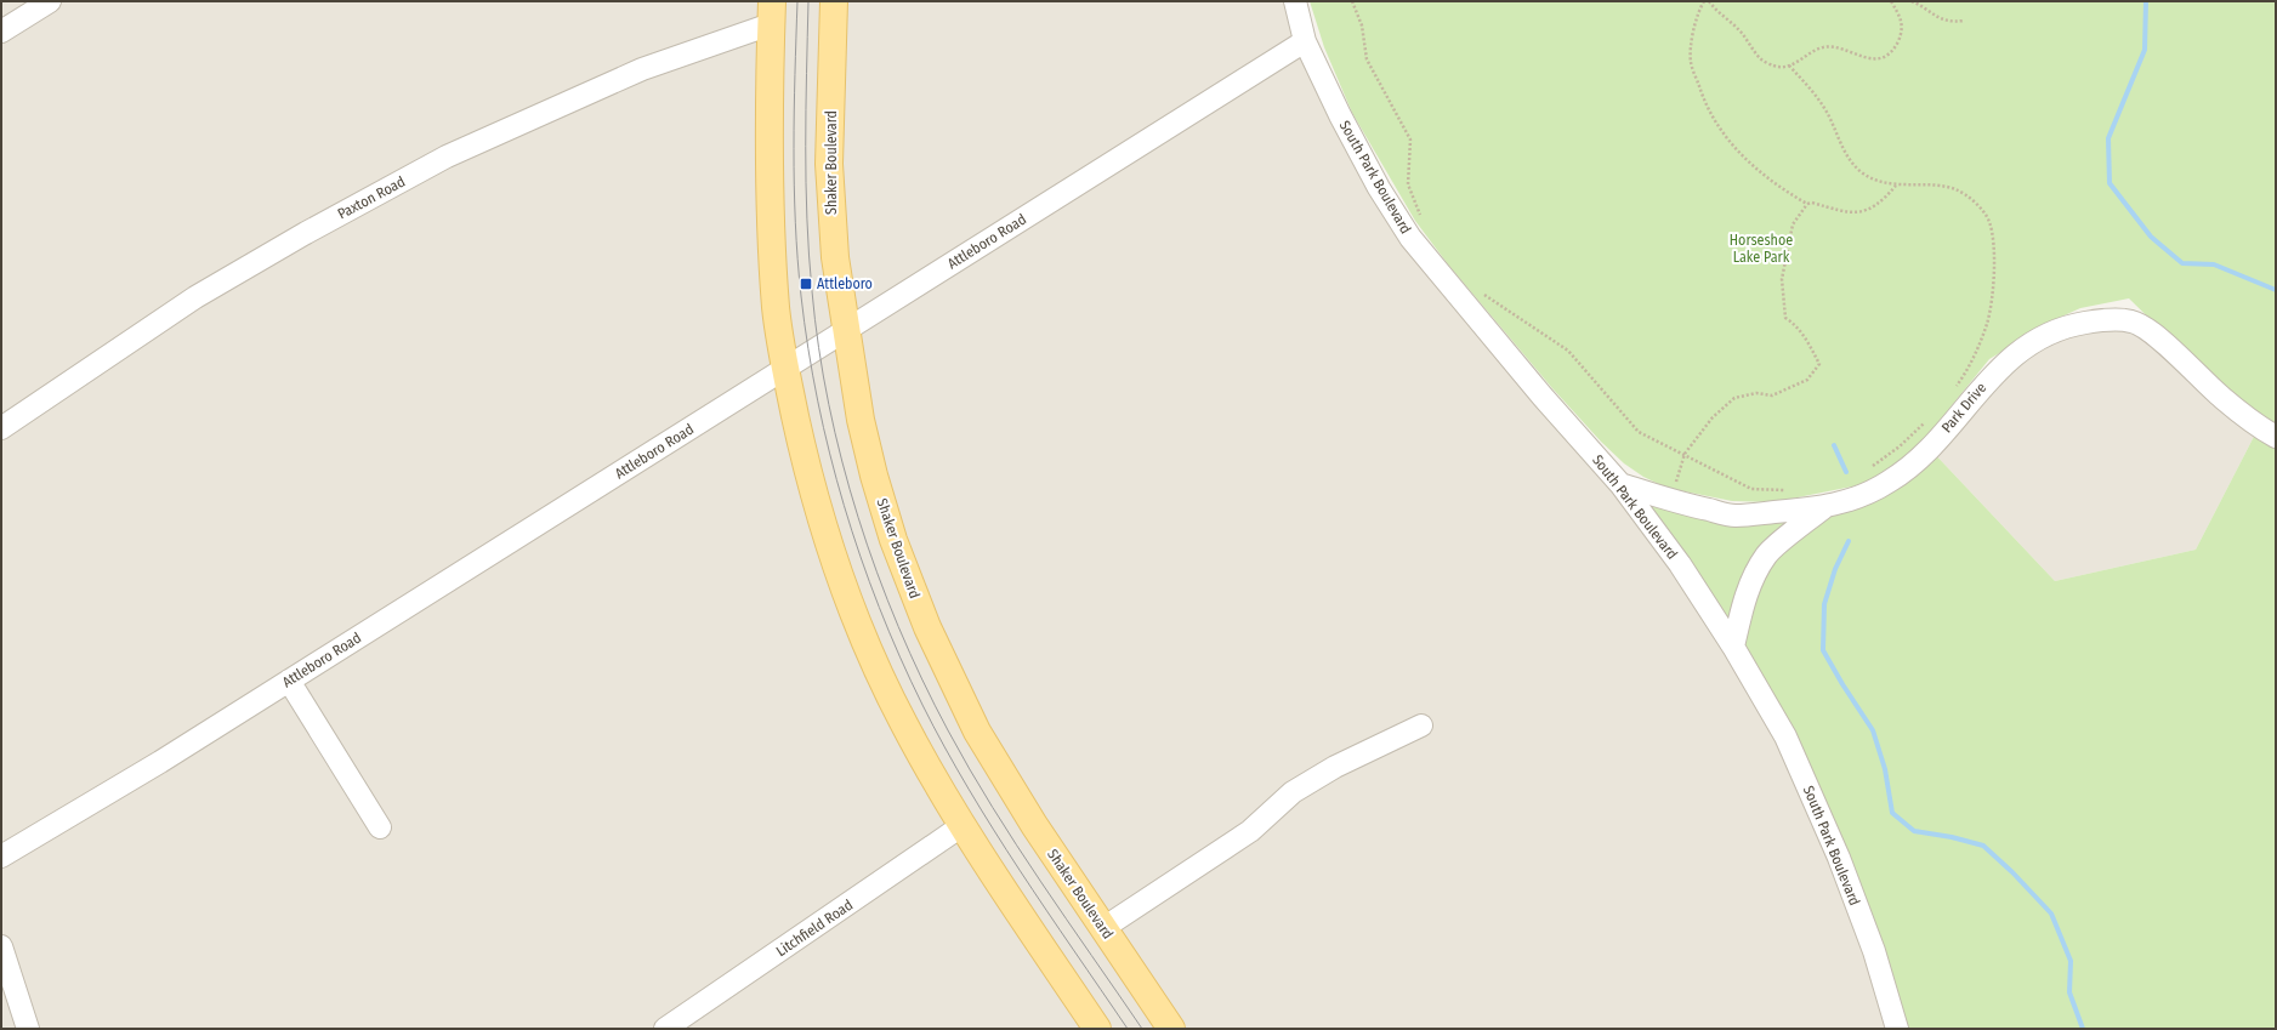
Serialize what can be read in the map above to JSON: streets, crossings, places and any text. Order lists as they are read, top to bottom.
{
  "streets": {
    "main road": ["Shaker Boulevard"],
    "street": [
      "South Park Boulevard",
      "Paxton Road",
      "Attleboro Road",
      "Park Drive",
      "Litchfield Road"
    ]
  },
  "crossings": [
    ["Shaker Boulevard", "Attleboro Road"],
    ["South Park Boulevard", "Attleboro Road"],
    ["South Park Boulevard", "Park Drive"]
  ],
  "parks": ["Horseshoe Lake Park"],
  "places": {
    "transit": ["Attleboro"]
  }
}
